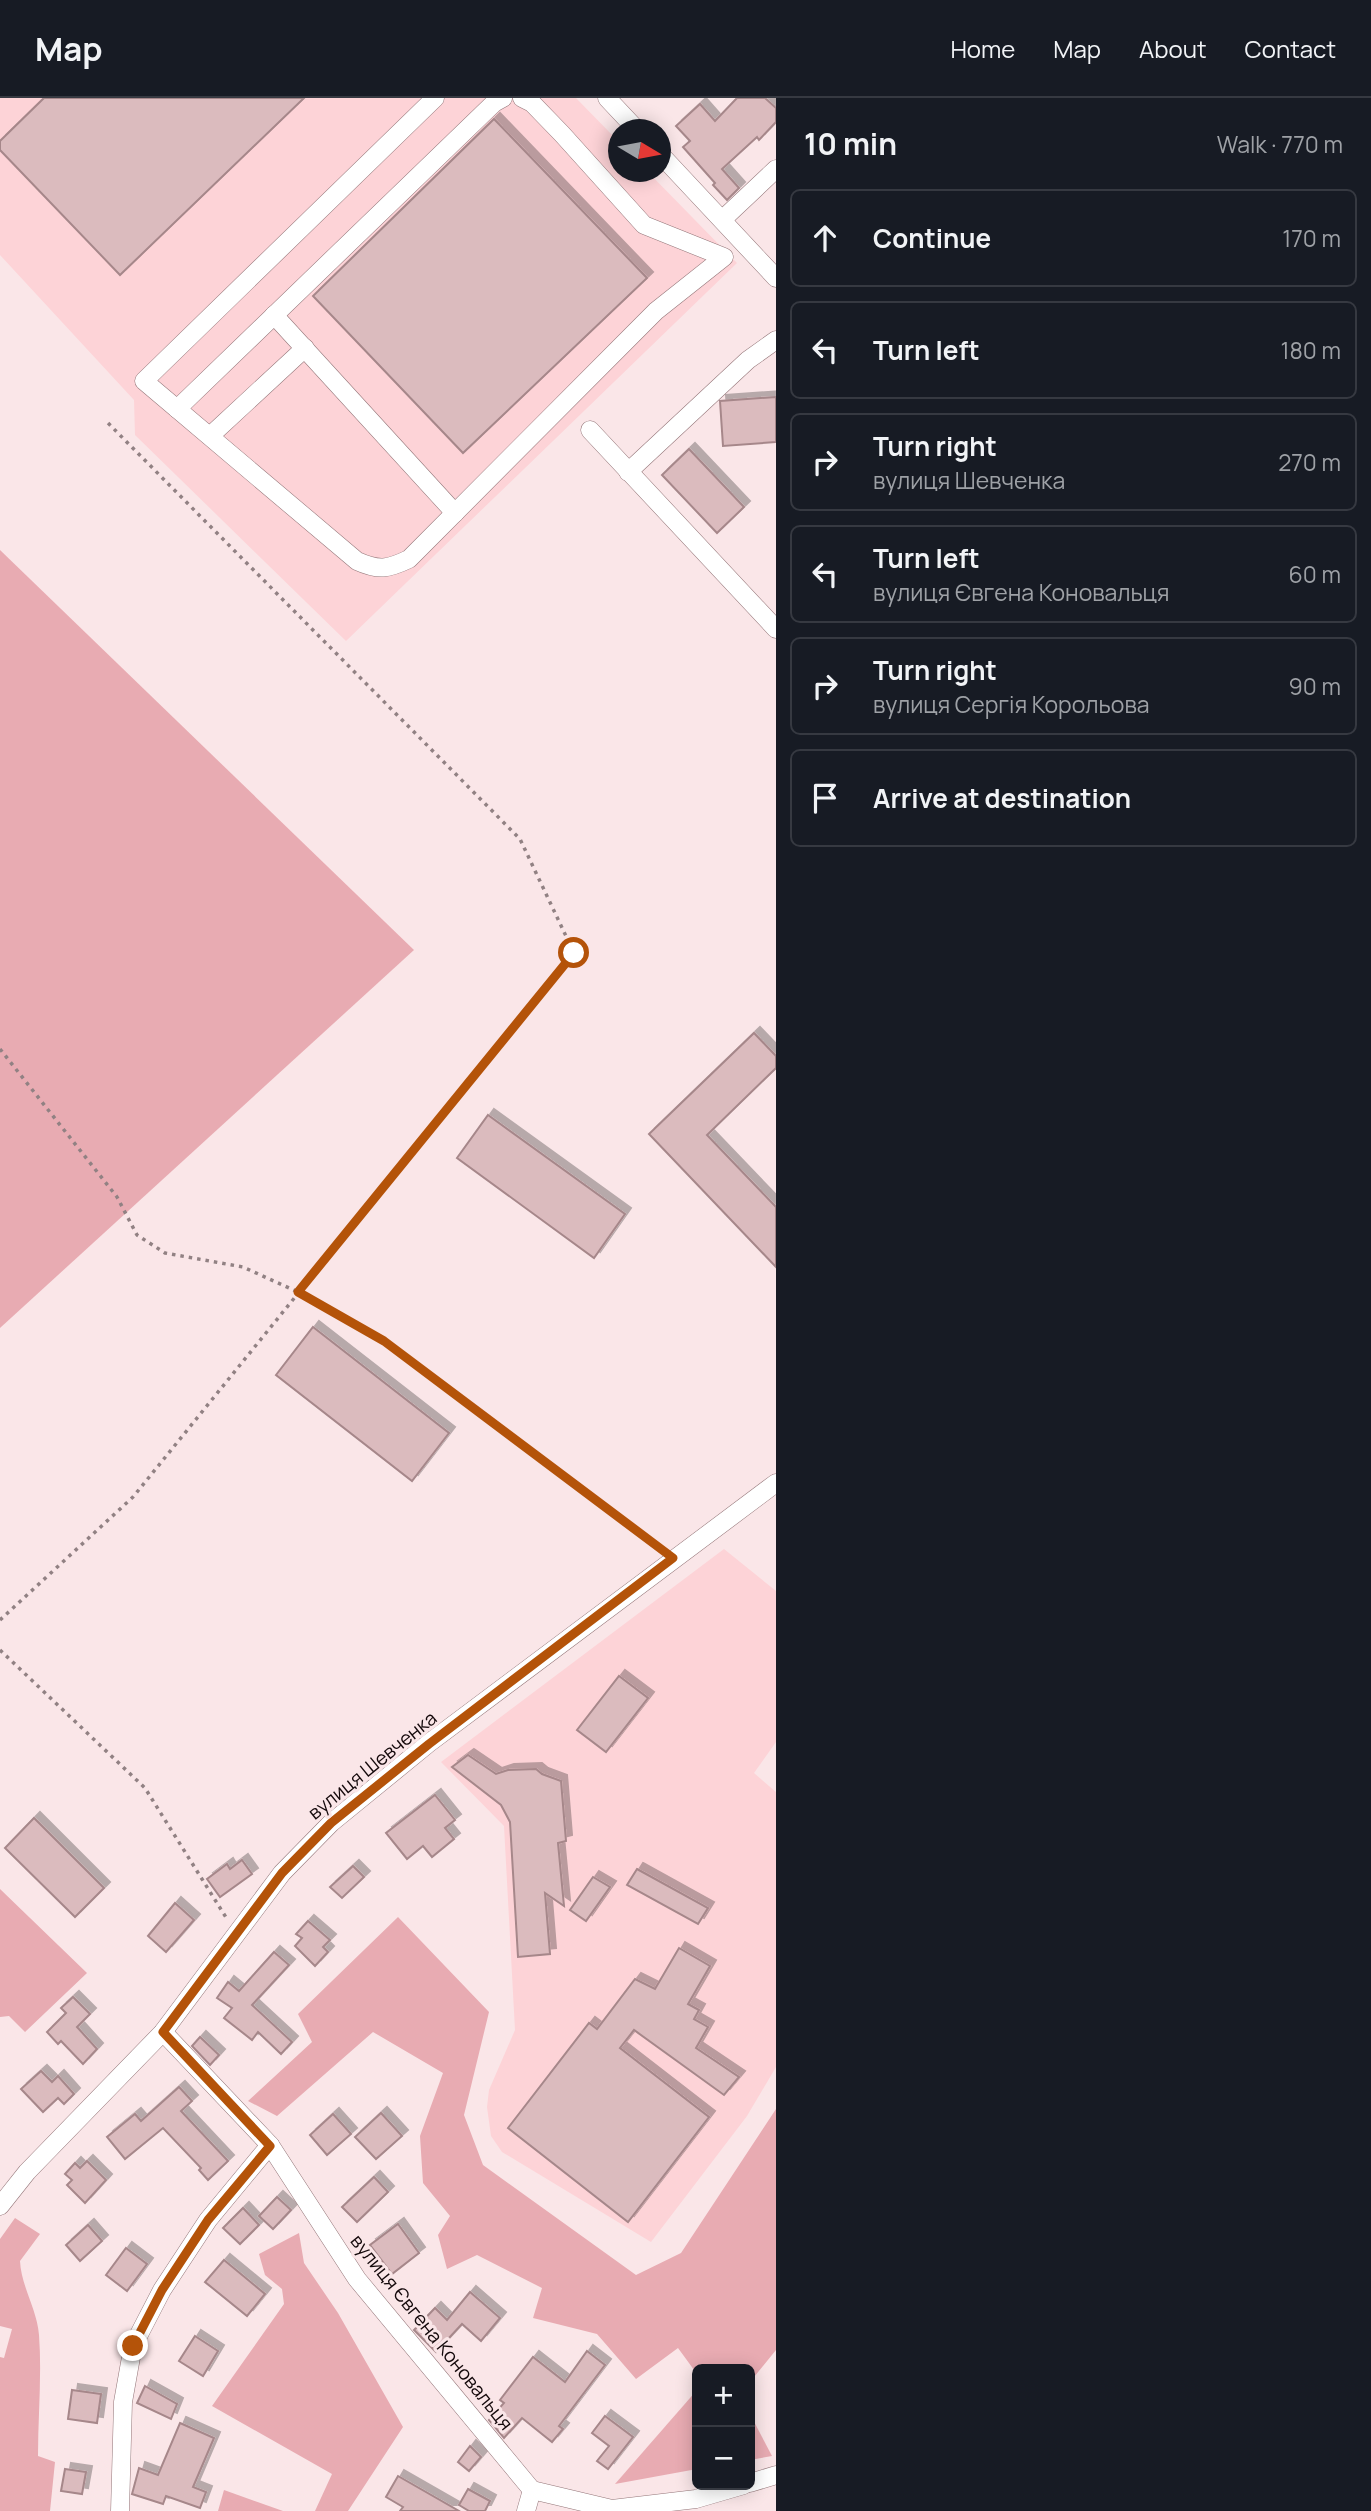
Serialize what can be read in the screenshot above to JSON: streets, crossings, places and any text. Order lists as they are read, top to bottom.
{
  "streets": {
    "street": ["вулиця Шевченка", "вулиця Євгена Коновальця"]
  },
  "crossings": [
    ["вулиця Шевченка", "вулиця Євгена Коновальця"]
  ],
  "north": "right",
  "page": {
    "header": "Map",
    "nav": [
      "Home",
      "Map",
      "About",
      "Contact"
    ],
    "heading": ["10 min", "Walk · 770 m"],
    "list": [
      ["Continue", "170 m"],
      ["Turn left", "180 m"],
      ["Turn right", "вулиця Шевченка", "270 m"],
      ["Turn left", "вулиця Євгена Коновальця", "60 m"],
      ["Turn right", "вулиця Сергія Корольова", "90 m"],
      "Arrive at destination"
    ],
    "map_buttons": ["+", "−"]
  }
}
